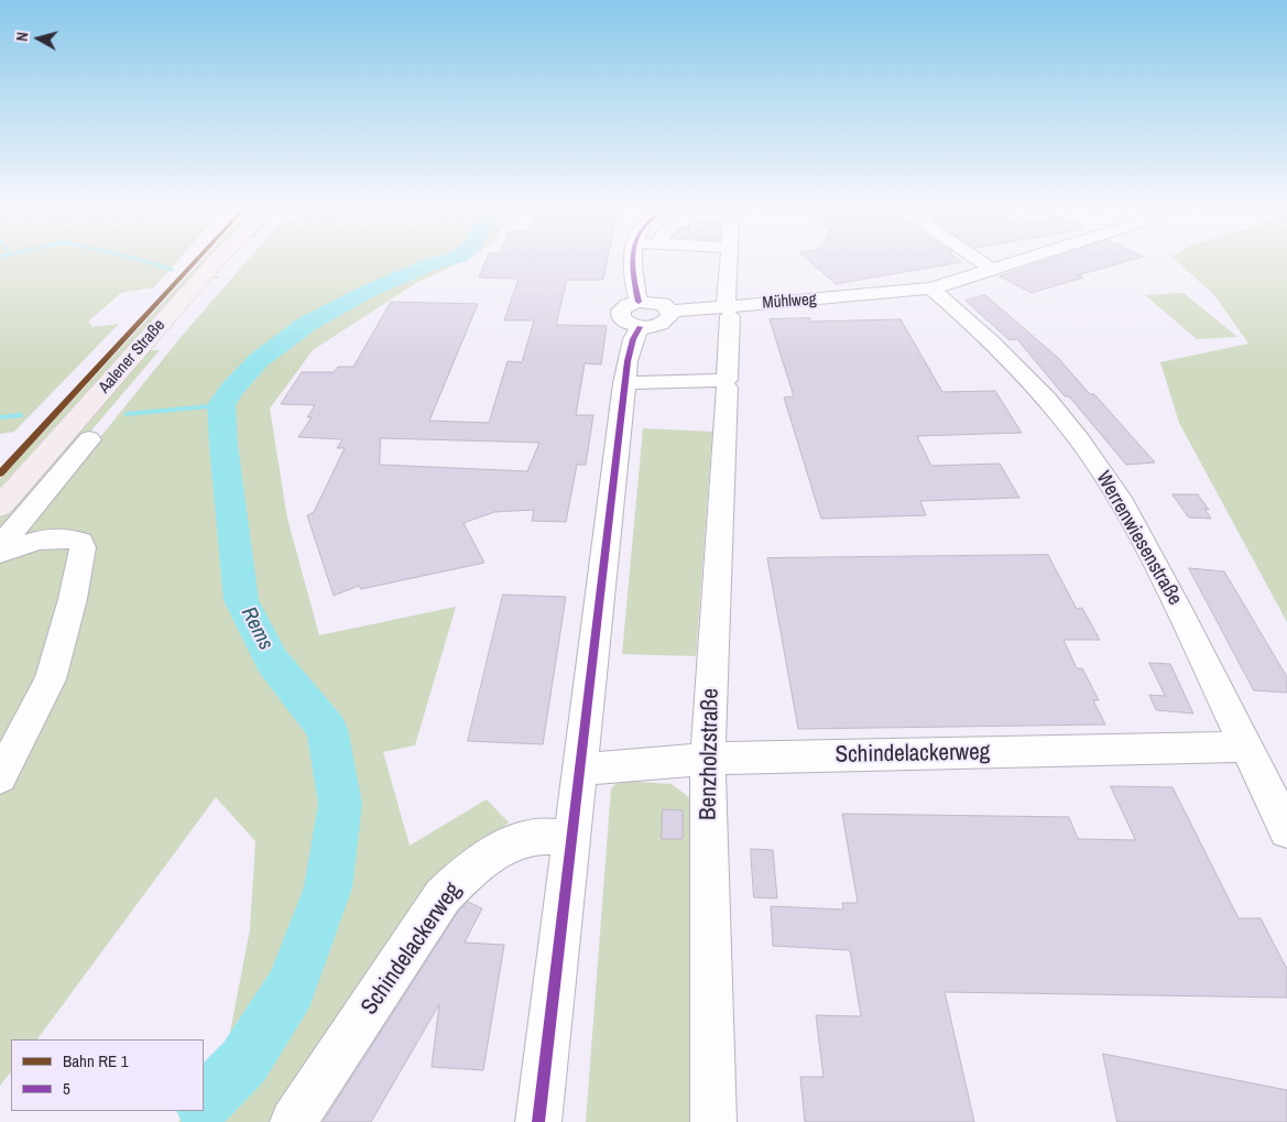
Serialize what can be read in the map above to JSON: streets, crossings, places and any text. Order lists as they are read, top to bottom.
{
  "streets": {
    "main road": ["Aalener Straße"],
    "street": [
      "Mühlweg",
      "Werrenwiesenstraße",
      "Benzholzstraße",
      "Schindelackerweg"
    ]
  },
  "crossings": [
    ["Mühlweg", "Werrenwiesenstraße"],
    ["Werrenwiesenstraße", "Schindelackerweg"],
    ["Benzholzstraße", "Schindelackerweg"]
  ],
  "water": ["Rems"],
  "lines": ["transit line 5"],
  "legend": ["Bahn RE 1", "5"],
  "north": "left"
}
